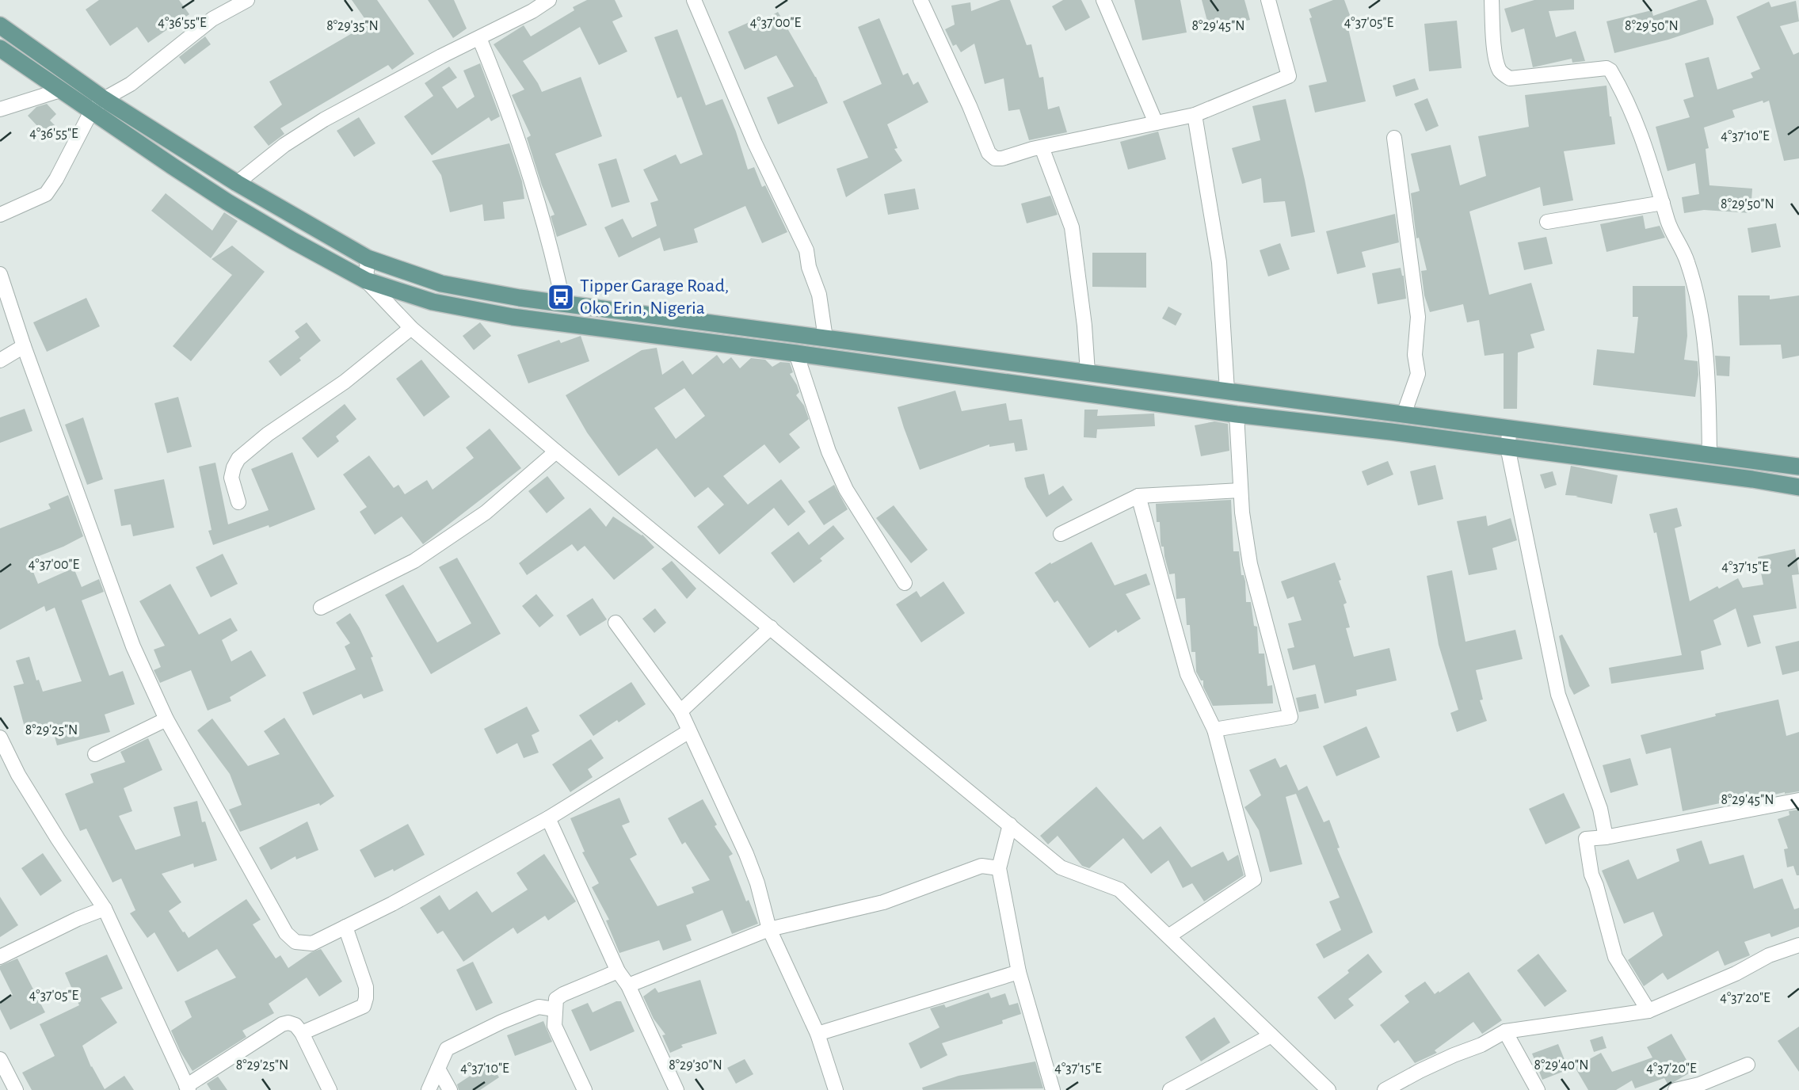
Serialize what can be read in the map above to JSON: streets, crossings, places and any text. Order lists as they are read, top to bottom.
{
  "places": {
    "bus stop": ["Tipper Garage Road, Oko Erin, Nigeria"]
  },
  "coordinates": [
    "4°37'00\"E",
    "4°36'55\"E",
    "4°37'05\"E",
    "8°29'35\"N",
    "8°29'45\"N",
    "8°29'50\"N",
    "4°37'10\"E",
    "4°37'15\"E",
    "8°29'25\"N",
    "4°37'20\"E",
    "8°29'30\"N",
    "8°29'40\"N"
  ]
}
